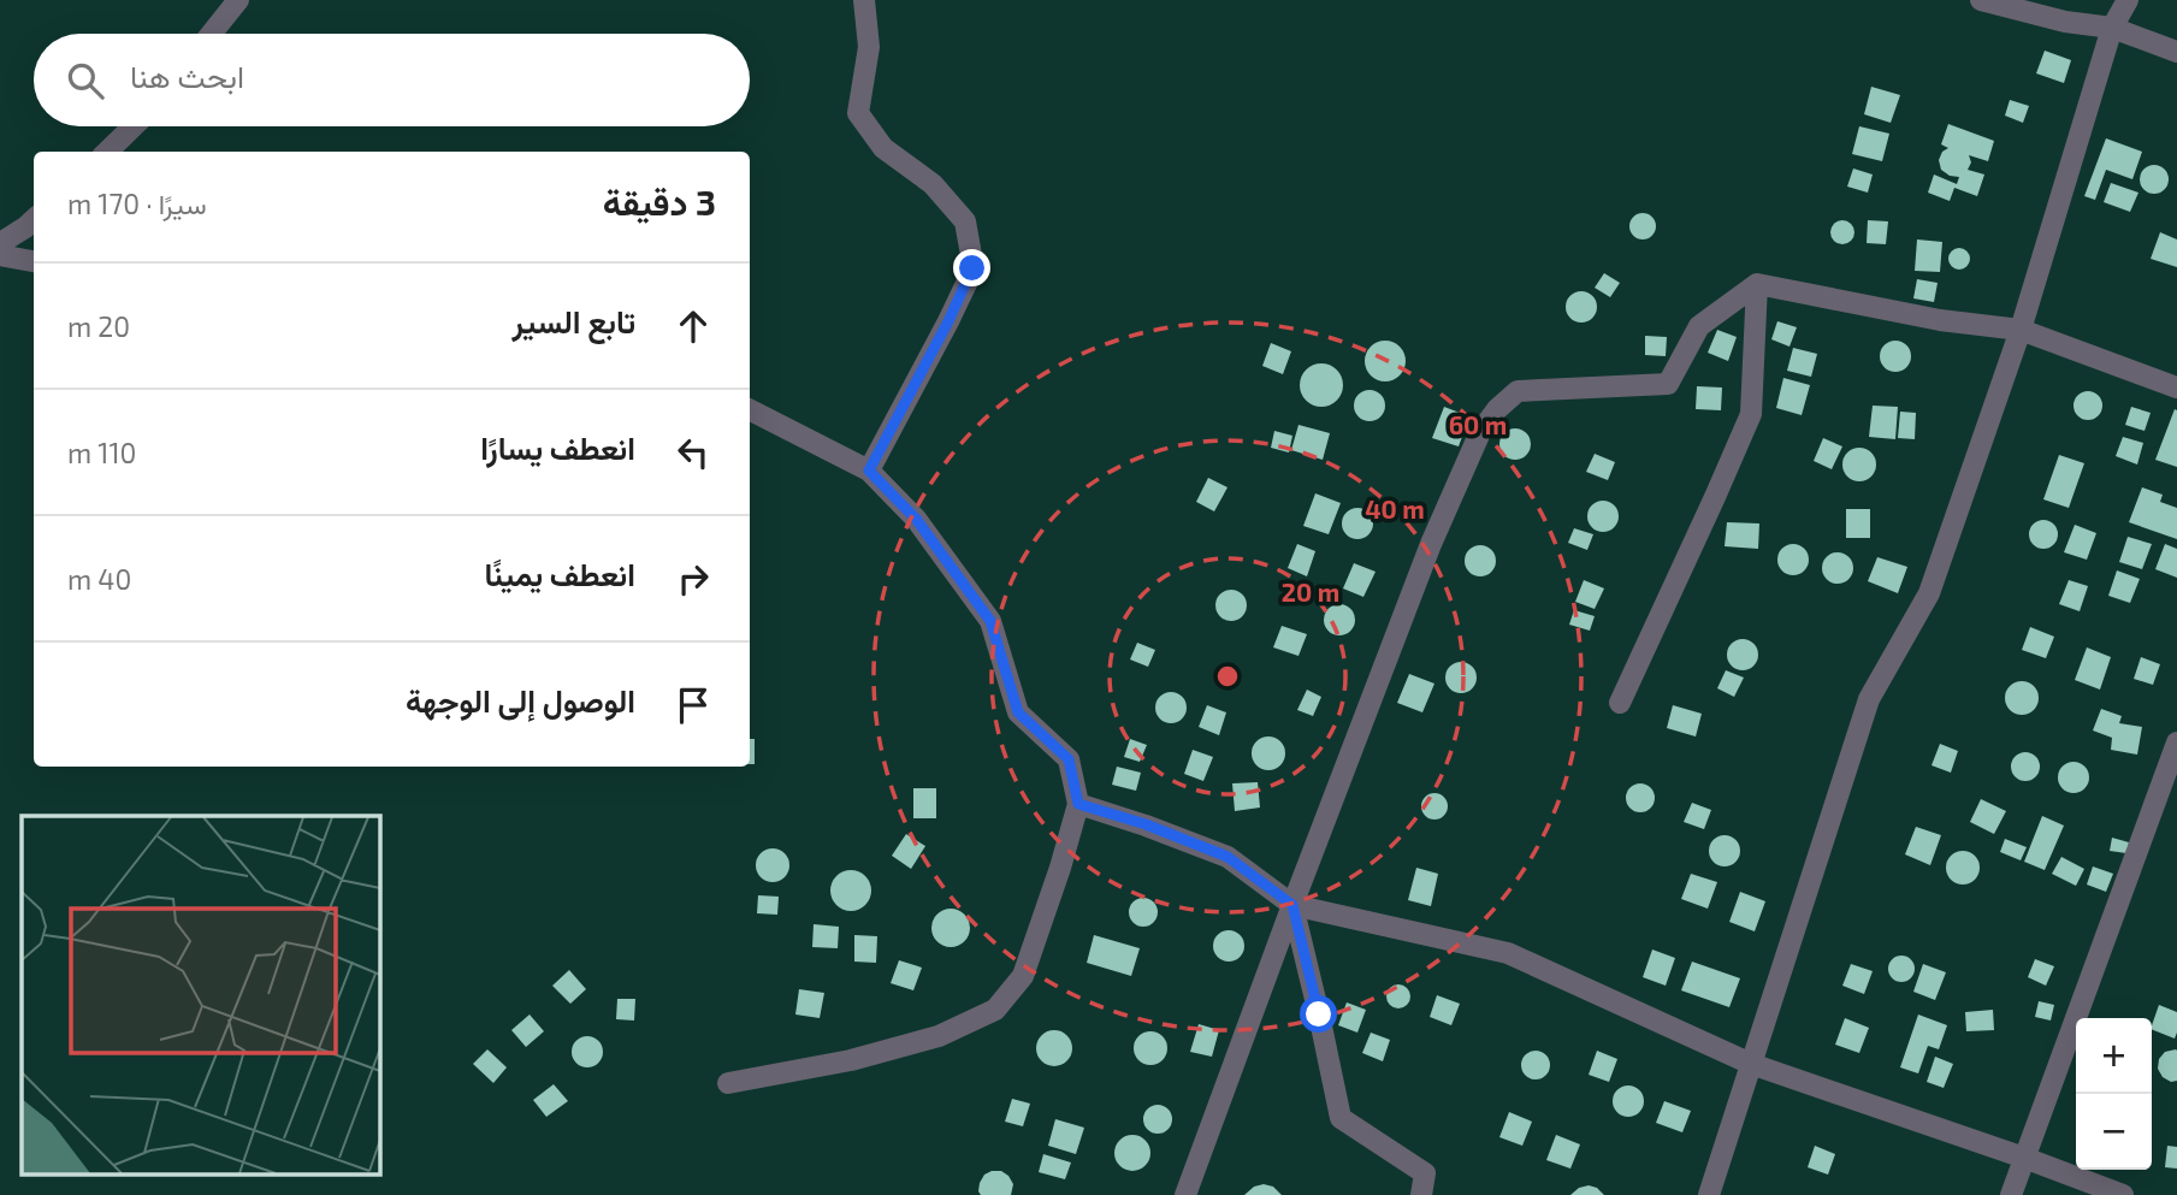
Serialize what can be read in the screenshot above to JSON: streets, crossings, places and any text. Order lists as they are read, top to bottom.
{
  "page": {
    "search": "ابحث هنا",
    "heading": ["3 دقيقة", "سيرًا · 170 m"],
    "list": [
      ["تابع السير", "20 m"],
      ["انعطف يسارًا", "110 m"],
      ["انعطف يمينًا", "40 m"],
      "الوصول إلى الوجهة"
    ],
    "map_buttons": ["+", "−"]
  },
  "rings": ["60 m", "40 m", "20 m"]
}
